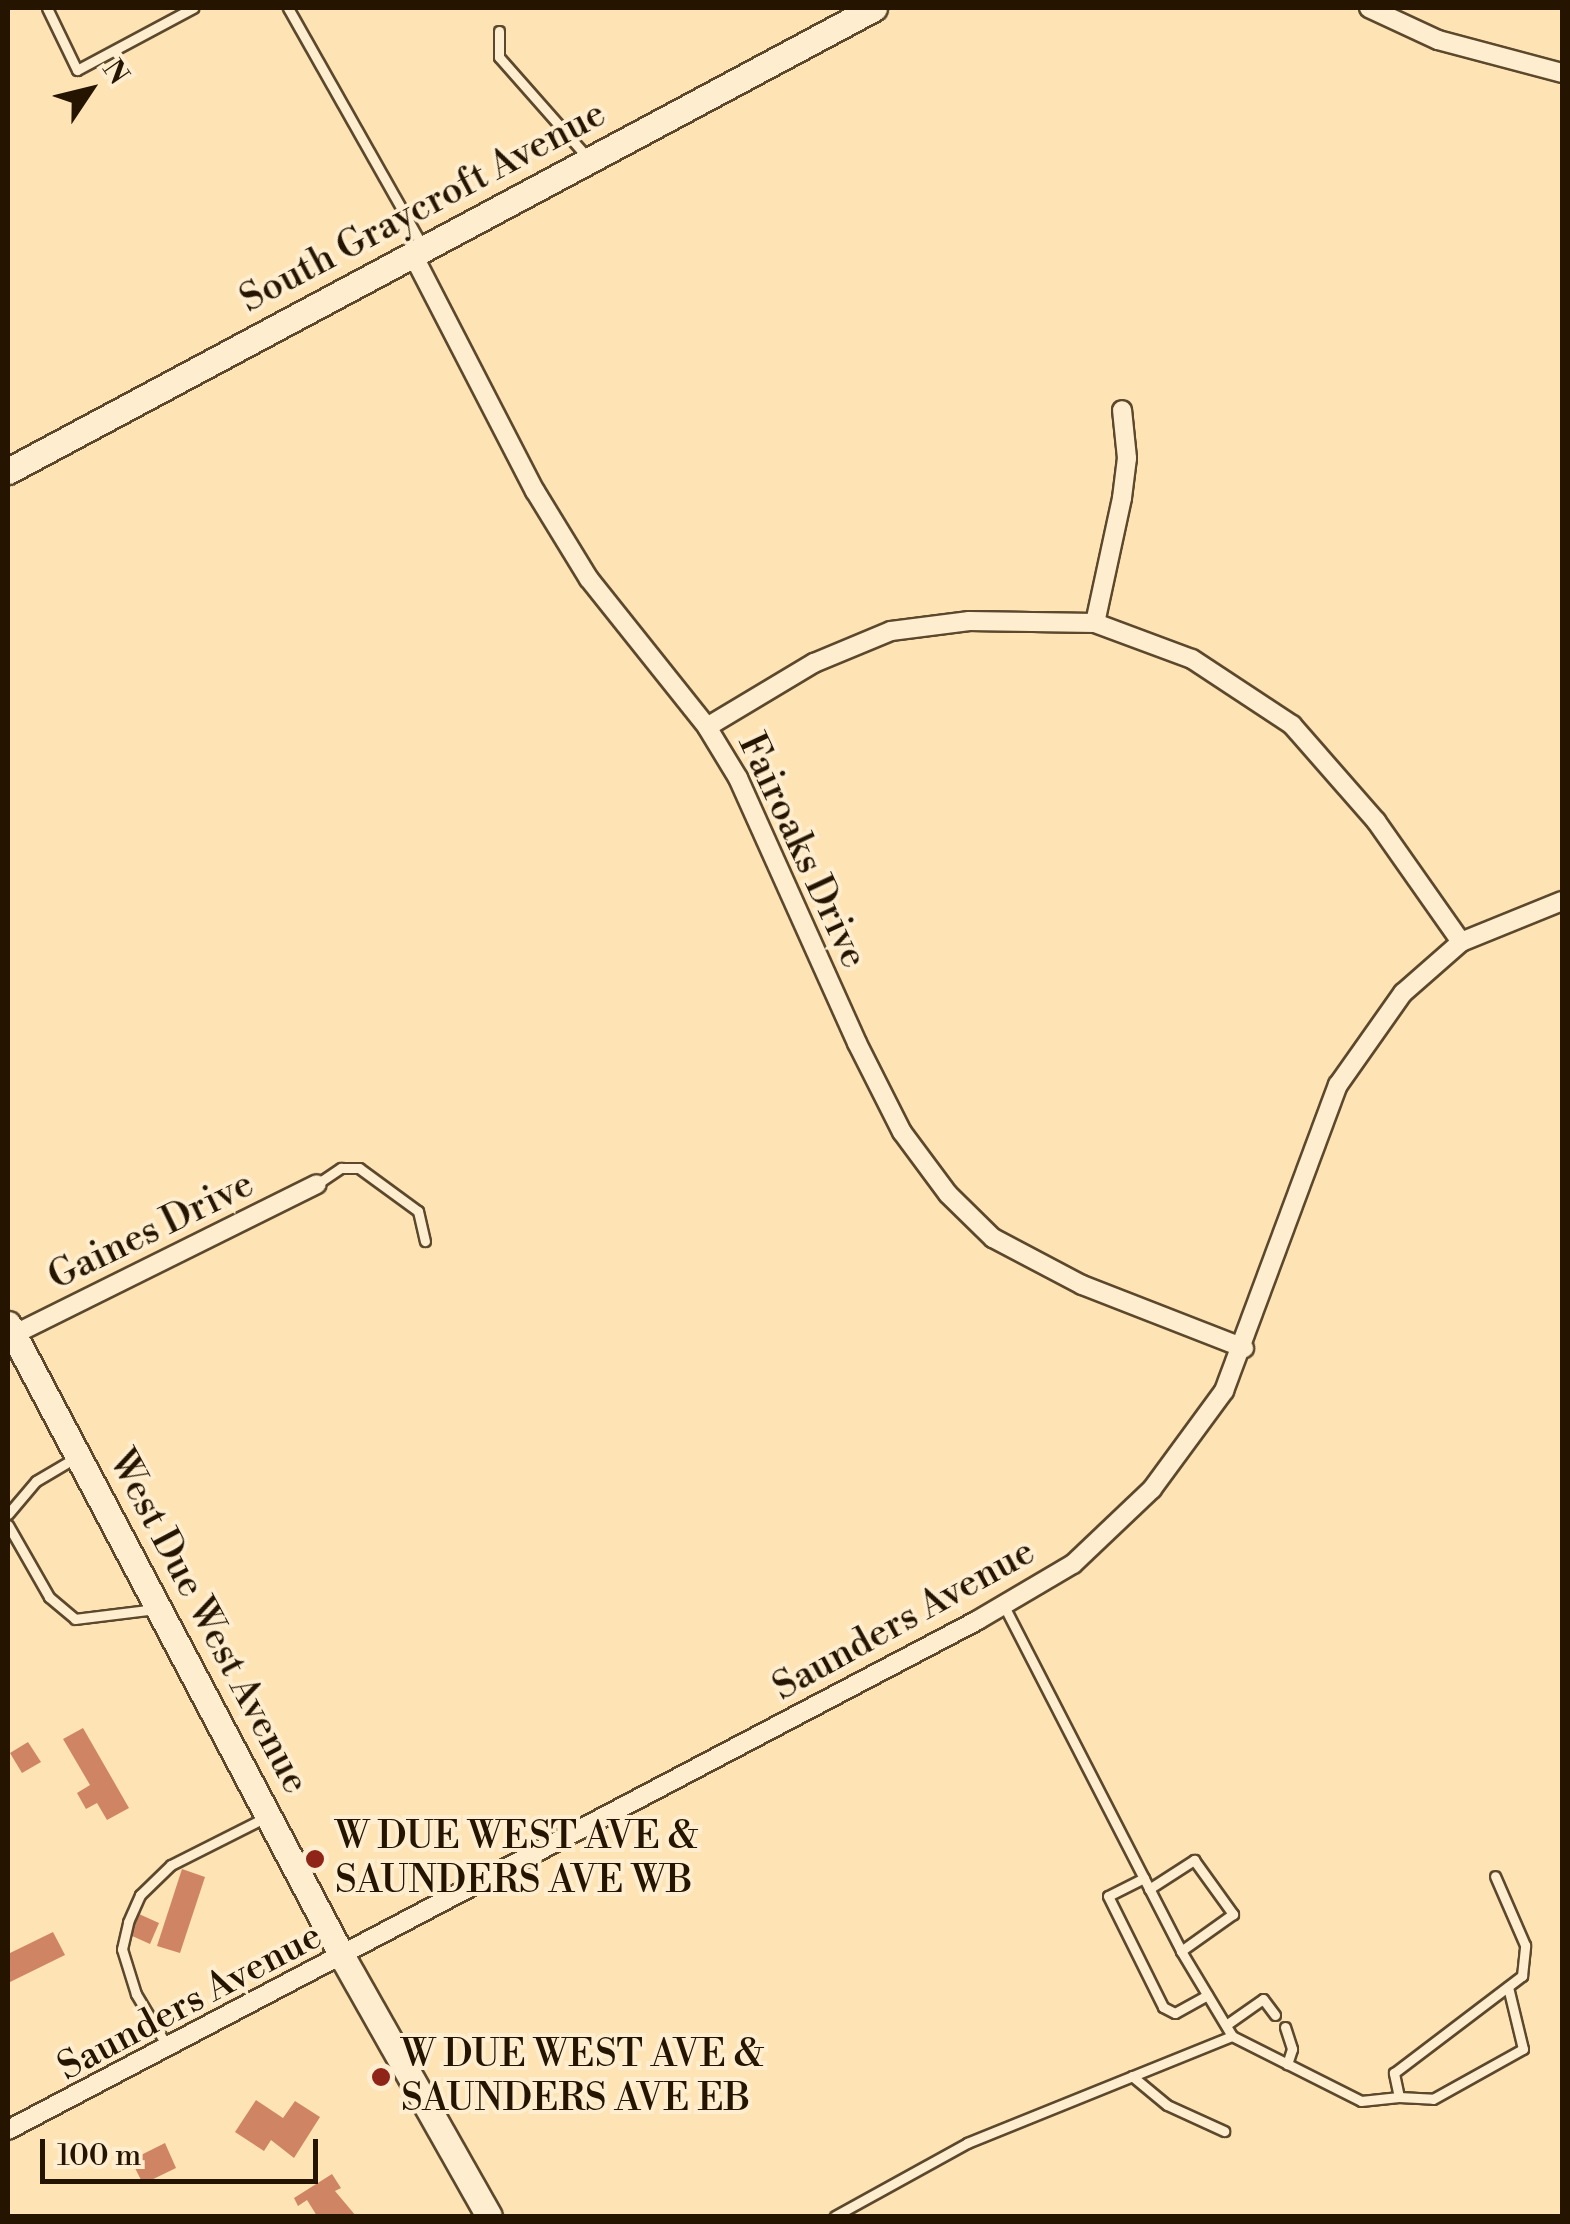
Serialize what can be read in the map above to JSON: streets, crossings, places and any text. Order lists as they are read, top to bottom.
{
  "streets": {
    "main road": ["South Graycroft Avenue", "West Due West Avenue"],
    "street": ["Fairoaks Drive", "Gaines Drive", "Saunders Avenue"]
  },
  "crossings": [
    ["South Graycroft Avenue", "Fairoaks Drive"],
    ["Fairoaks Drive", "Saunders Avenue"],
    ["Gaines Drive", "West Due West Avenue"],
    ["Saunders Avenue", "West Due West Avenue"]
  ],
  "places": ["W DUE WEST AVE & SAUNDERS AVE WB", "W DUE WEST AVE & SAUNDERS AVE EB"],
  "scale_bar": "100 m",
  "north": "top right"
}
